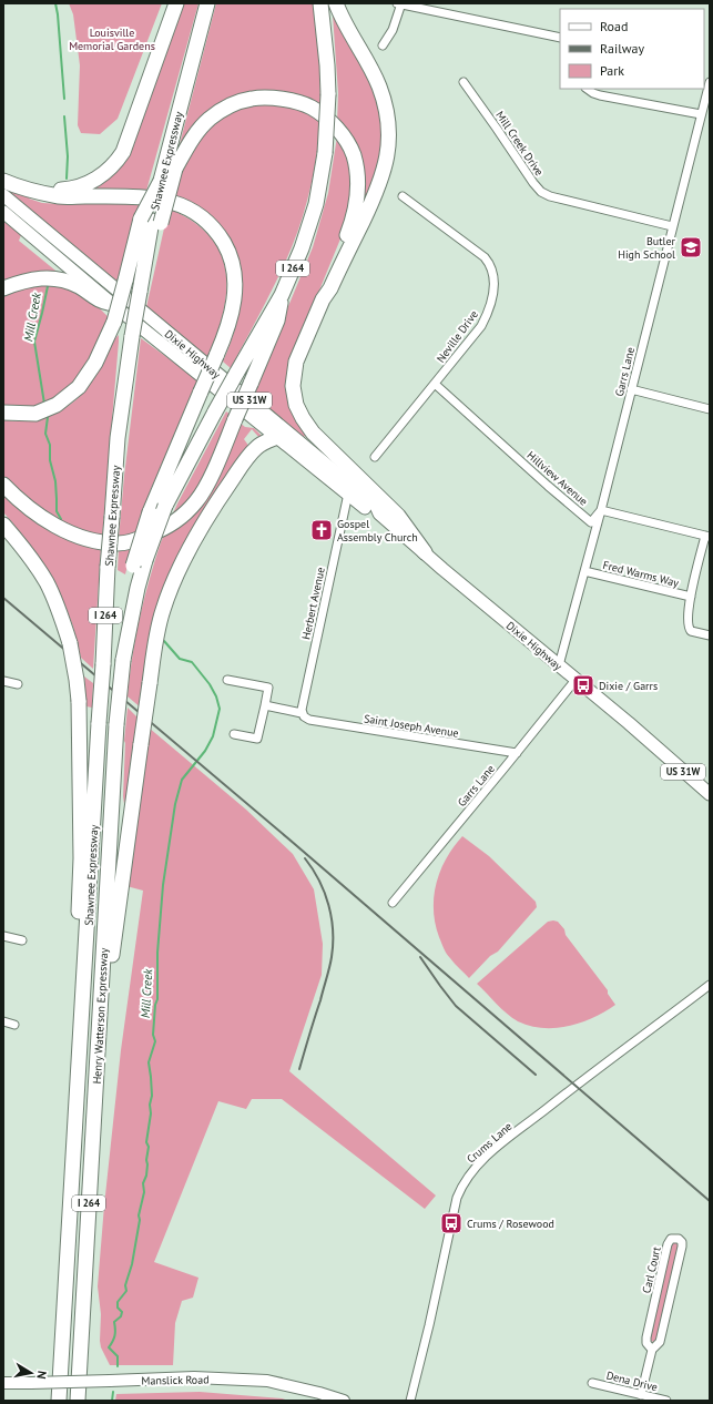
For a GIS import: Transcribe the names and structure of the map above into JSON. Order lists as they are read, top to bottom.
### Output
{
  "streets": {
    "highway": ["Shawnee Expressway", "I 264", "Henry Watterson Expressway"],
    "main road": ["Dixie Highway", "US 31W", "Manslick Road"],
    "street": [
      "Mill Creek Drive",
      "Neville Drive",
      "Garrs Lane",
      "Hillview Avenue",
      "Fred Warms Way",
      "Herbert Avenue",
      "Saint Joseph Avenue",
      "Crums Lane",
      "Carl Court",
      "Dena Drive"
    ]
  },
  "crossings": [
    ["Mill Creek Drive", "Garrs Lane"],
    ["Shawnee Expressway", "Henry Watterson Expressway"],
    ["I 264", "Henry Watterson Expressway"],
    ["Neville Drive", "Hillview Avenue"],
    ["Dixie Highway", "Garrs Lane"],
    ["Dixie Highway", "Herbert Avenue"],
    ["Garrs Lane", "Hillview Avenue"],
    ["Garrs Lane", "Fred Warms Way"],
    ["Garrs Lane", "Saint Joseph Avenue"],
    ["Herbert Avenue", "Saint Joseph Avenue"],
    ["Carl Court", "Dena Drive"]
  ],
  "water": ["Mill Creek"],
  "parks": ["Louisville Memorial Gardens"],
  "places": {
    "school or university": ["Butler High School"],
    "church": ["Gospel Assembly Church"],
    "bus stop": ["Dixie / Garrs", "Crums / Rosewood"]
  },
  "legend": ["Road", "Railway", "Park"],
  "north": "right"
}
